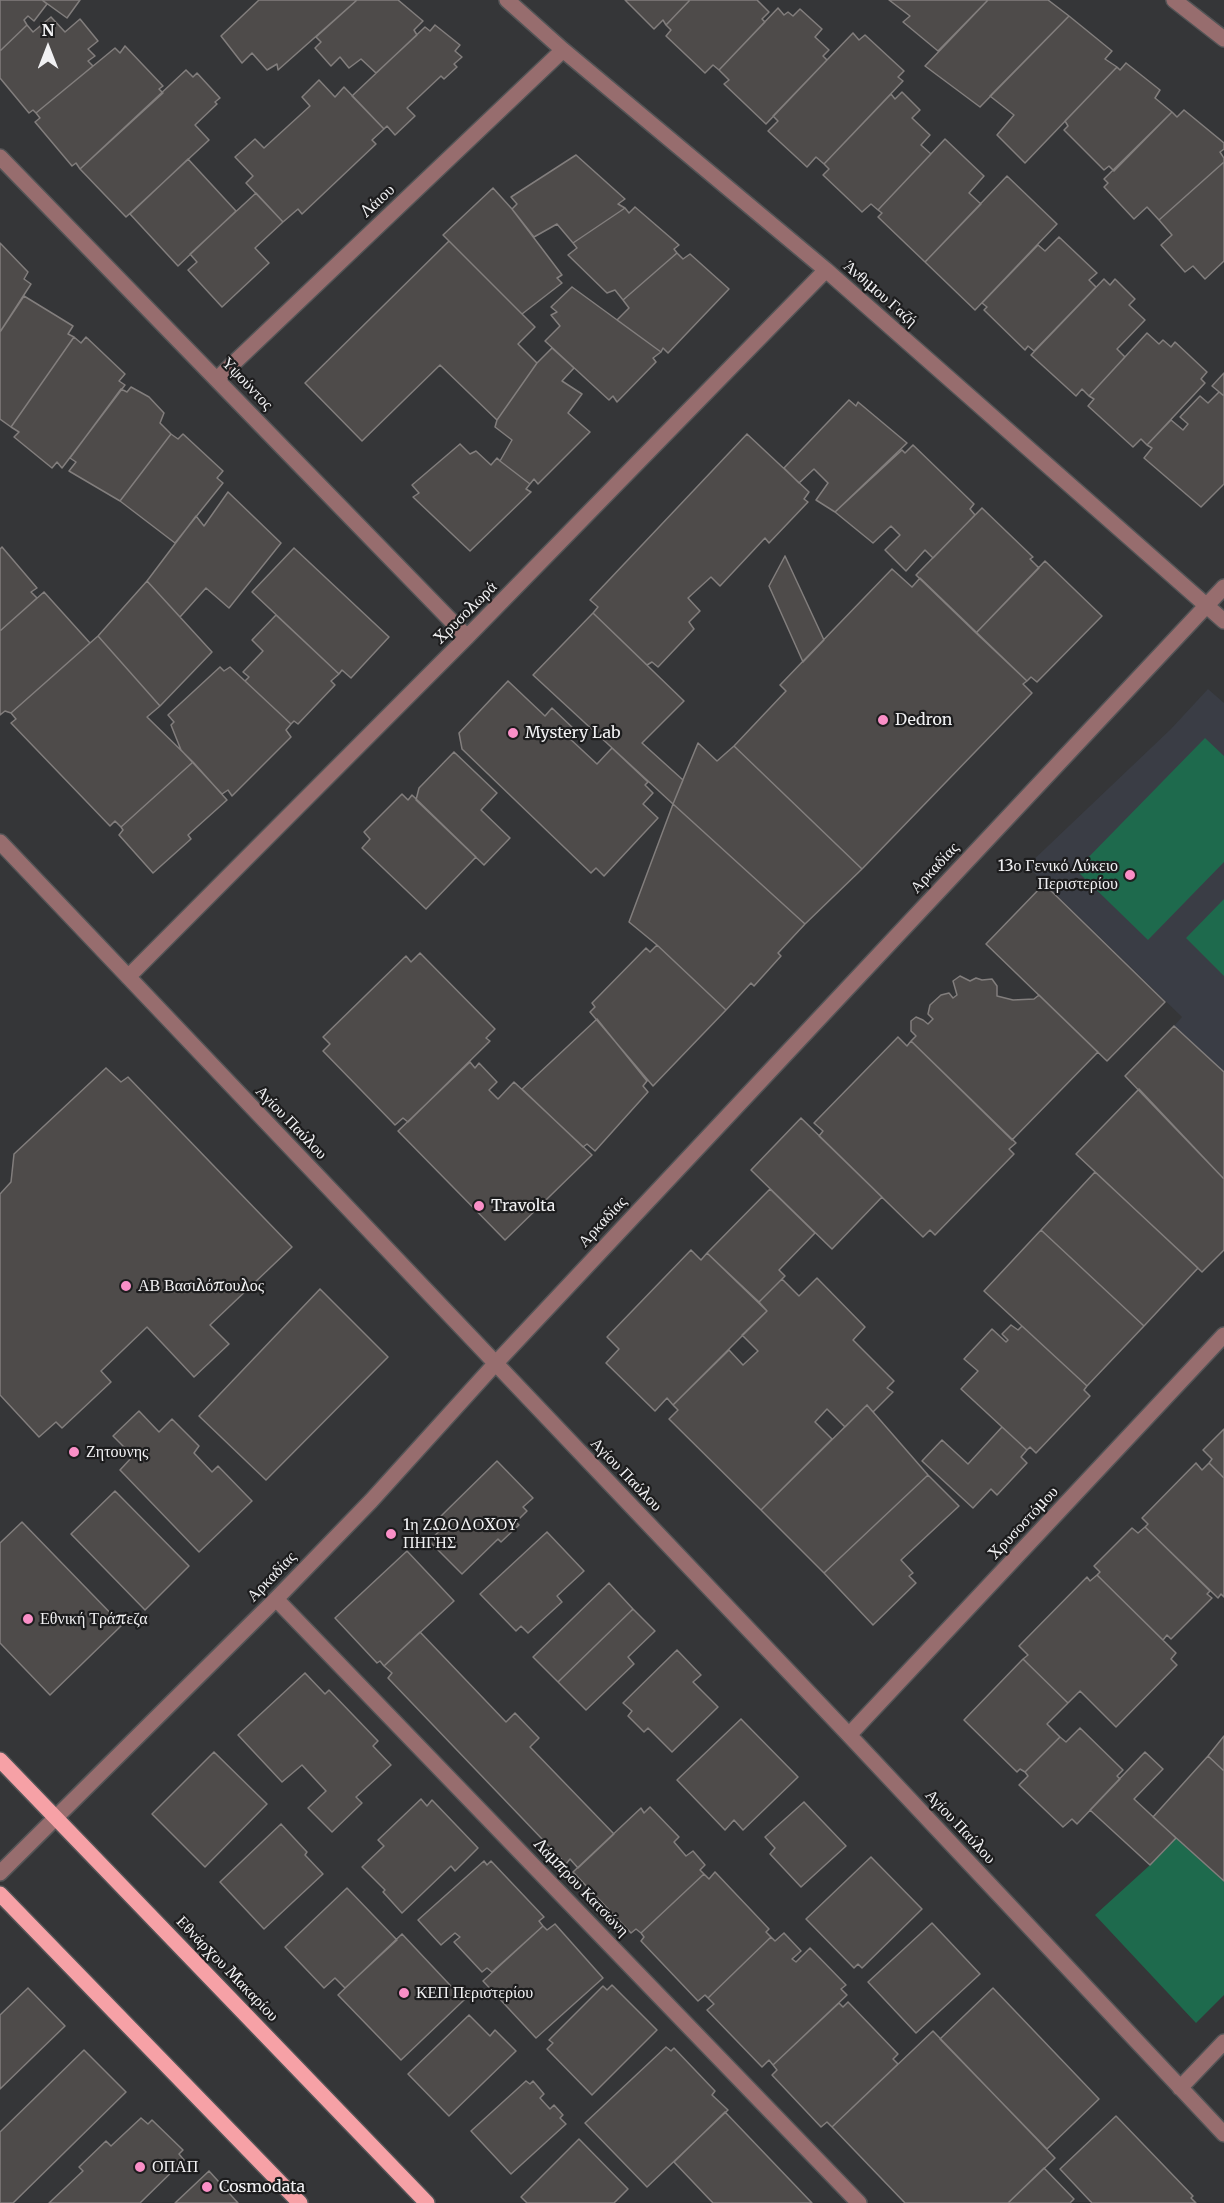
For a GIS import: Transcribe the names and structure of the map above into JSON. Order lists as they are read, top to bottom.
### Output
{
  "streets": {
    "main road": ["Εθνάρχου Μακαρίου"],
    "street": [
      "Λάιου",
      "Άνθιμου Γαζή",
      "Υψούντος",
      "Χρυσολωρά",
      "Αρκαδίας",
      "Αγίου Παύλου",
      "Χρυσοστόμου",
      "Λάμπρου Κατσώνη"
    ]
  },
  "crossings": [
    ["Λάιου", "Άνθιμου Γαζή"],
    ["Λάιου", "Υψούντος"],
    ["Άνθιμου Γαζή", "Χρυσολωρά"],
    ["Άνθιμου Γαζή", "Αρκαδίας"],
    ["Υψούντος", "Χρυσολωρά"],
    ["Χρυσολωρά", "Αγίου Παύλου"],
    ["Αρκαδίας", "Αγίου Παύλου"],
    ["Αρκαδίας", "Λάμπρου Κατσώνη"],
    ["Αρκαδίας", "Εθνάρχου Μακαρίου"],
    ["Αγίου Παύλου", "Χρυσοστόμου"]
  ],
  "places": [
    "Dedron",
    "Mystery Lab",
    "13ο Γενικό Λύκειο Περιστερίου",
    "Travolta",
    "ΑΒ Βασιλόπουλος",
    "Ζητουνης",
    "1η ΖΩΟΔΟΧΟΥ ΠΗΓΗΣ",
    "Εθνική Τράπεζα",
    "ΚΕΠ Περιστερίου",
    "ΟΠΑΠ",
    "Cosmodata"
  ],
  "north": "top"
}
